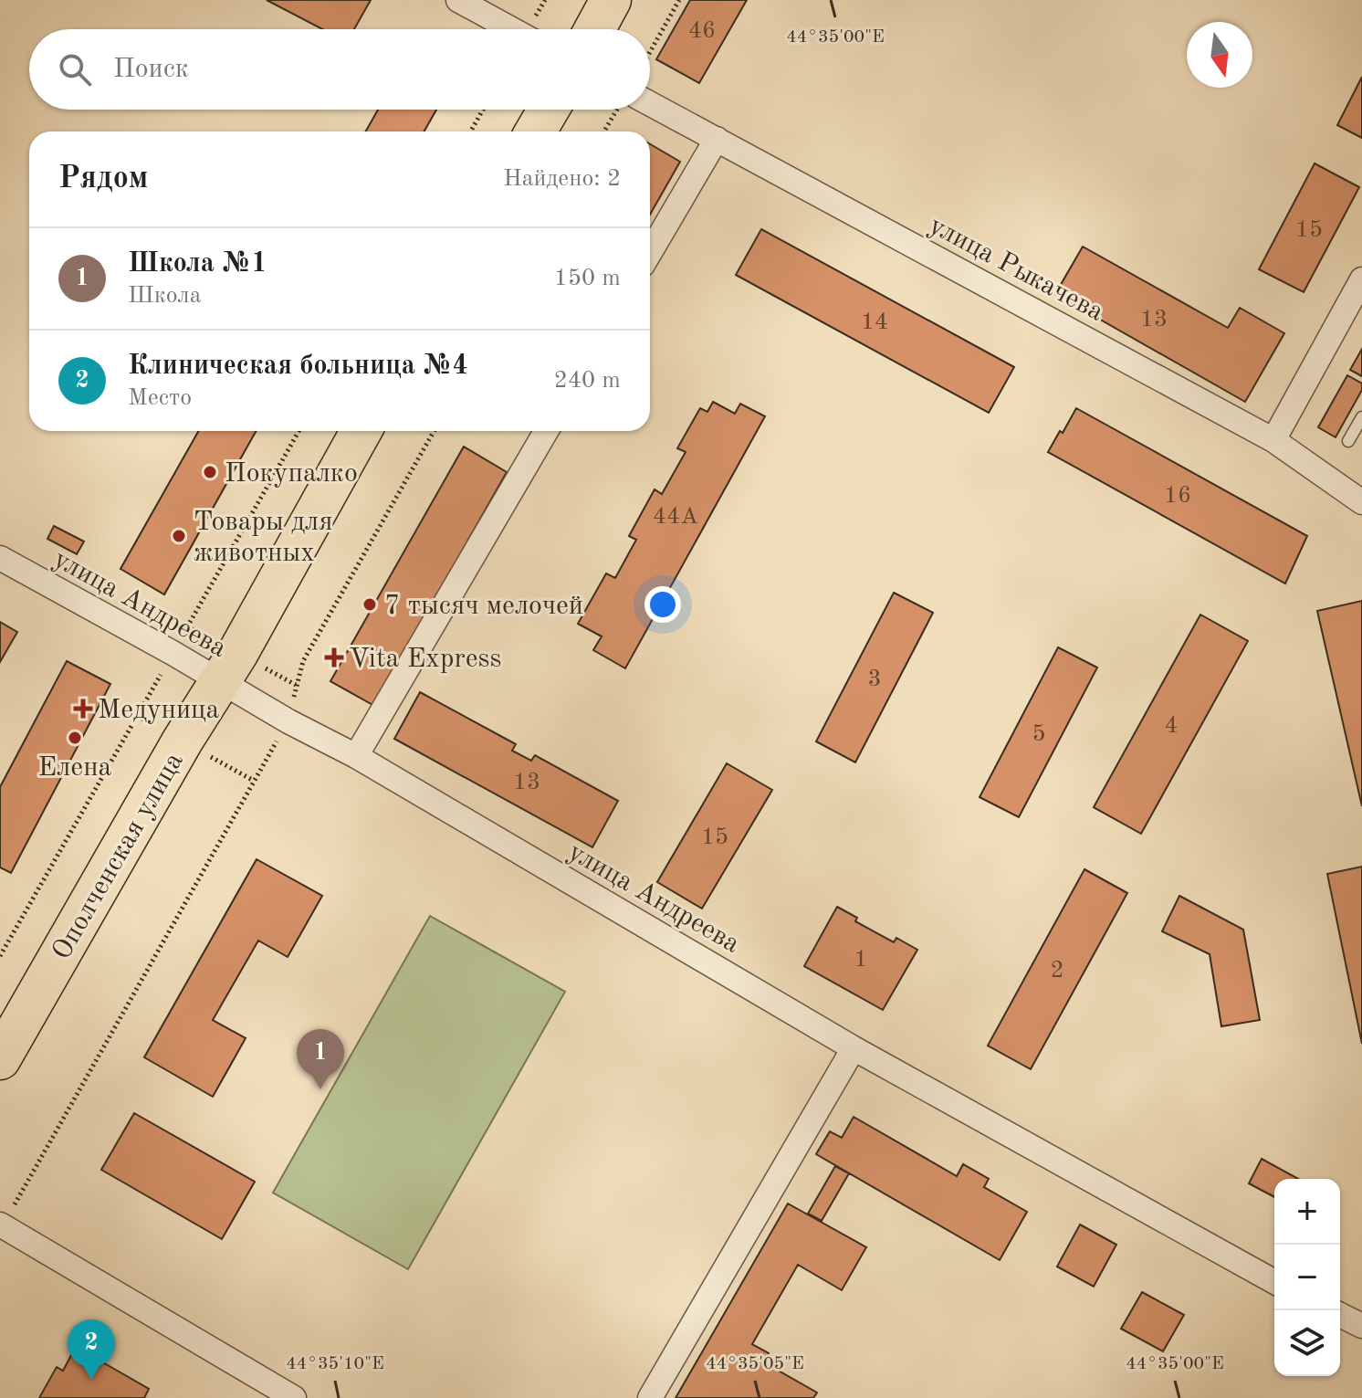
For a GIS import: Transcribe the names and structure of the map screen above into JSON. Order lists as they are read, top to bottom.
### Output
{
  "streets": {
    "highway": ["Ополченская улица"],
    "street": ["улица Рыкачева", "улица Андреева"]
  },
  "crossings": [
    ["улица Андреева", "Ополченская улица"]
  ],
  "places": {
    "other": [
      "Покупалко",
      "Товары для животных",
      "7 тысяч мелочей",
      "Елена"
    ],
    "health": ["Vita Express", "Медуница"]
  },
  "house_numbers": [
    "46",
    "15",
    "13",
    "14",
    "16",
    "44А",
    "3",
    "4",
    "5",
    "13",
    "15",
    "1",
    "2"
  ],
  "north": "bottom",
  "page": {
    "search": "Поиск",
    "heading": ["Рядом", "Найдено: 2"],
    "list": [
      {
        "mark": "1",
        "name": "Школа №1",
        "note": "Школа",
        "value": "150 m"
      },
      {
        "mark": "2",
        "name": "Клиническая больница №4",
        "note": "Место",
        "value": "240 m"
      }
    ],
    "pins": ["1", "2"],
    "map_buttons": ["+", "−"]
  },
  "coordinates": ["44°35'00\"E", "44°35'10\"E", "44°35'05\"E"]
}
